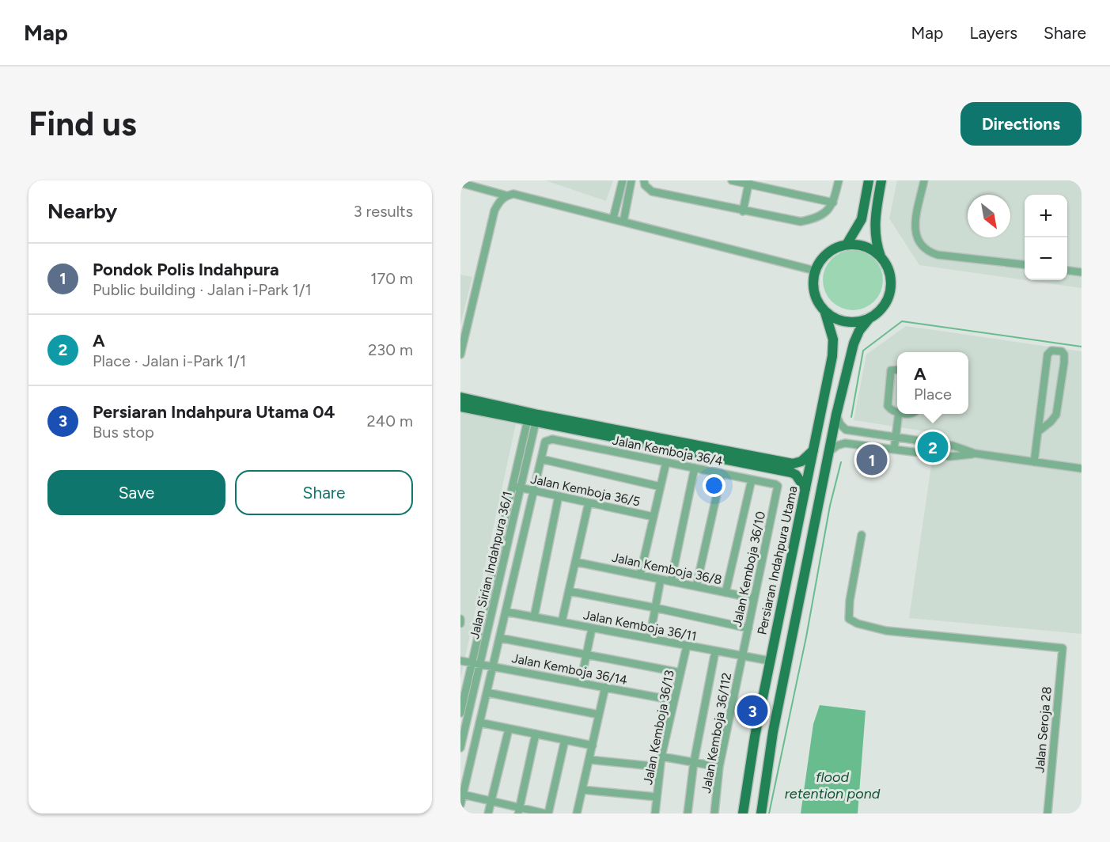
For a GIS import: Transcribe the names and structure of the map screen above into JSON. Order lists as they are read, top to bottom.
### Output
{
  "streets": {
    "main road": ["Persiaran Indahpura Utama"],
    "street": [
      "Jalan Kemboja 36/4",
      "Jalan Kemboja 36/5",
      "Jalan Sirian Indahpura 36/1",
      "Jalan Kemboja 36/8",
      "Jalan Kemboja 36/10",
      "Jalan Kemboja 36/11",
      "Jalan Kemboja 36/14",
      "Jalan Kemboja 36/13",
      "Jalan Seroja 28",
      "Jalan Kemboja 36/112"
    ]
  },
  "crossings": [
    ["Jalan Kemboja 36/4", "Jalan Kemboja 36/10"],
    ["Jalan Kemboja 36/5", "Jalan Sirian Indahpura 36/1"],
    ["Persiaran Indahpura Utama", "Jalan Kemboja 36/11"],
    ["Jalan Sirian Indahpura 36/1", "Jalan Kemboja 36/14"],
    ["Jalan Kemboja 36/8", "Jalan Kemboja 36/10"],
    ["Jalan Kemboja 36/10", "Jalan Kemboja 36/11"],
    ["Jalan Kemboja 36/10", "Jalan Kemboja 36/112"],
    ["Jalan Kemboja 36/11", "Jalan Kemboja 36/13"],
    ["Jalan Kemboja 36/11", "Jalan Kemboja 36/112"],
    ["Jalan Kemboja 36/14", "Jalan Kemboja 36/13"]
  ],
  "water": ["flood retention pond"],
  "north": "bottom right",
  "page": {
    "header": "Map",
    "nav": ["Map", "Layers", "Share"],
    "buttons": [
      "Directions",
      ["Save", "Share"]
    ],
    "title": "Find us",
    "heading": ["Nearby", "3 results"],
    "map_buttons": ["+", "−"],
    "list": [
      {
        "mark": "1",
        "name": "Pondok Polis Indahpura",
        "note": "Public building · Jalan i-Park 1/1",
        "value": "170 m"
      },
      {
        "mark": "2",
        "name": "A",
        "note": "Place · Jalan i-Park 1/1",
        "value": "230 m"
      },
      {
        "mark": "3",
        "name": "Persiaran Indahpura Utama 04",
        "note": "Bus stop",
        "value": "240 m"
      }
    ],
    "popup": ["A", "Place"],
    "pins": ["2", "1", "3"]
  }
}
